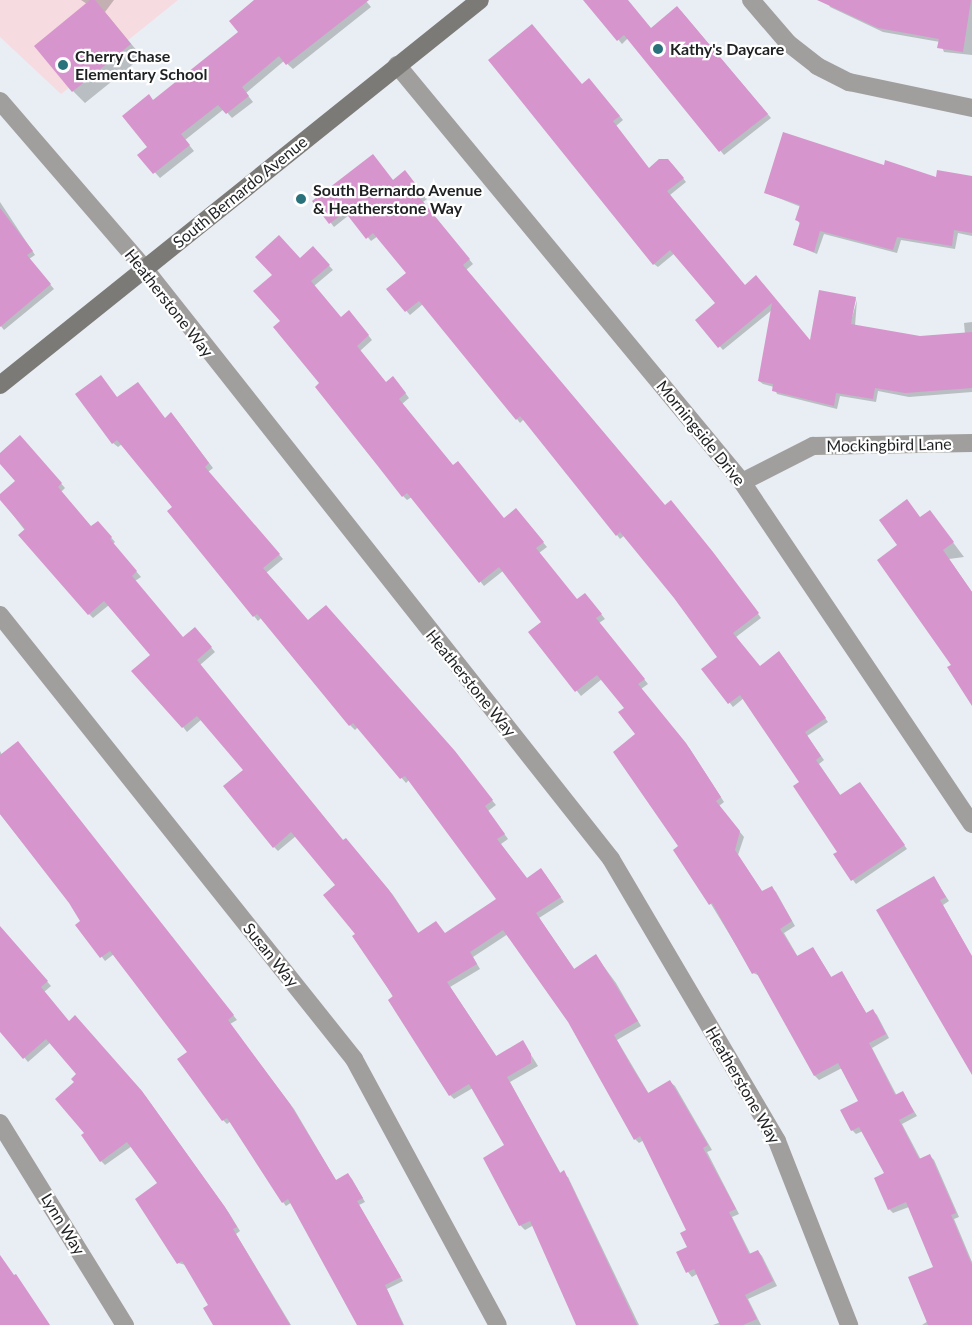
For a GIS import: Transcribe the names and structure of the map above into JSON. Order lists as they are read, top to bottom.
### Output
{
  "streets": {
    "street": [
      "South Bernardo Avenue",
      "Heatherstone Way",
      "Morningside Drive",
      "Mockingbird Lane",
      "Susan Way",
      "Lynn Way"
    ]
  },
  "crossings": [
    ["South Bernardo Avenue", "Heatherstone Way"],
    ["South Bernardo Avenue", "Morningside Drive"],
    ["Morningside Drive", "Mockingbird Lane"]
  ],
  "places": ["Kathy's Daycare", "Cherry Chase Elementary School", "South Bernardo Avenue & Heatherstone Way"]
}
